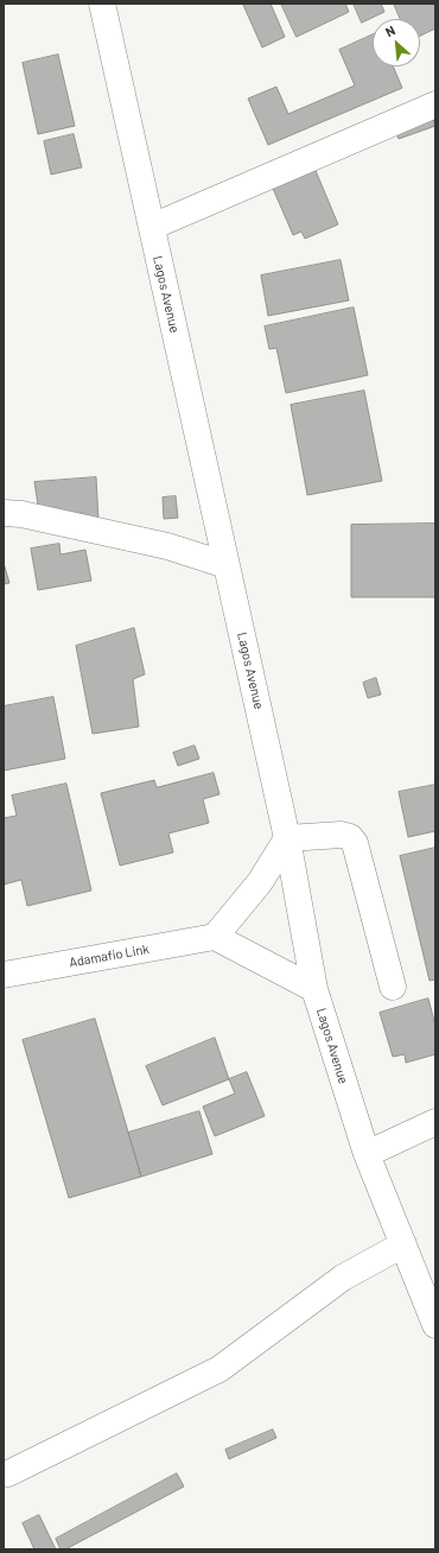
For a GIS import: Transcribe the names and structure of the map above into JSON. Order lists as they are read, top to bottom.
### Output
{
  "streets": {
    "street": ["Lagos Avenue", "Adamafio Link"]
  },
  "north": "top left"
}
